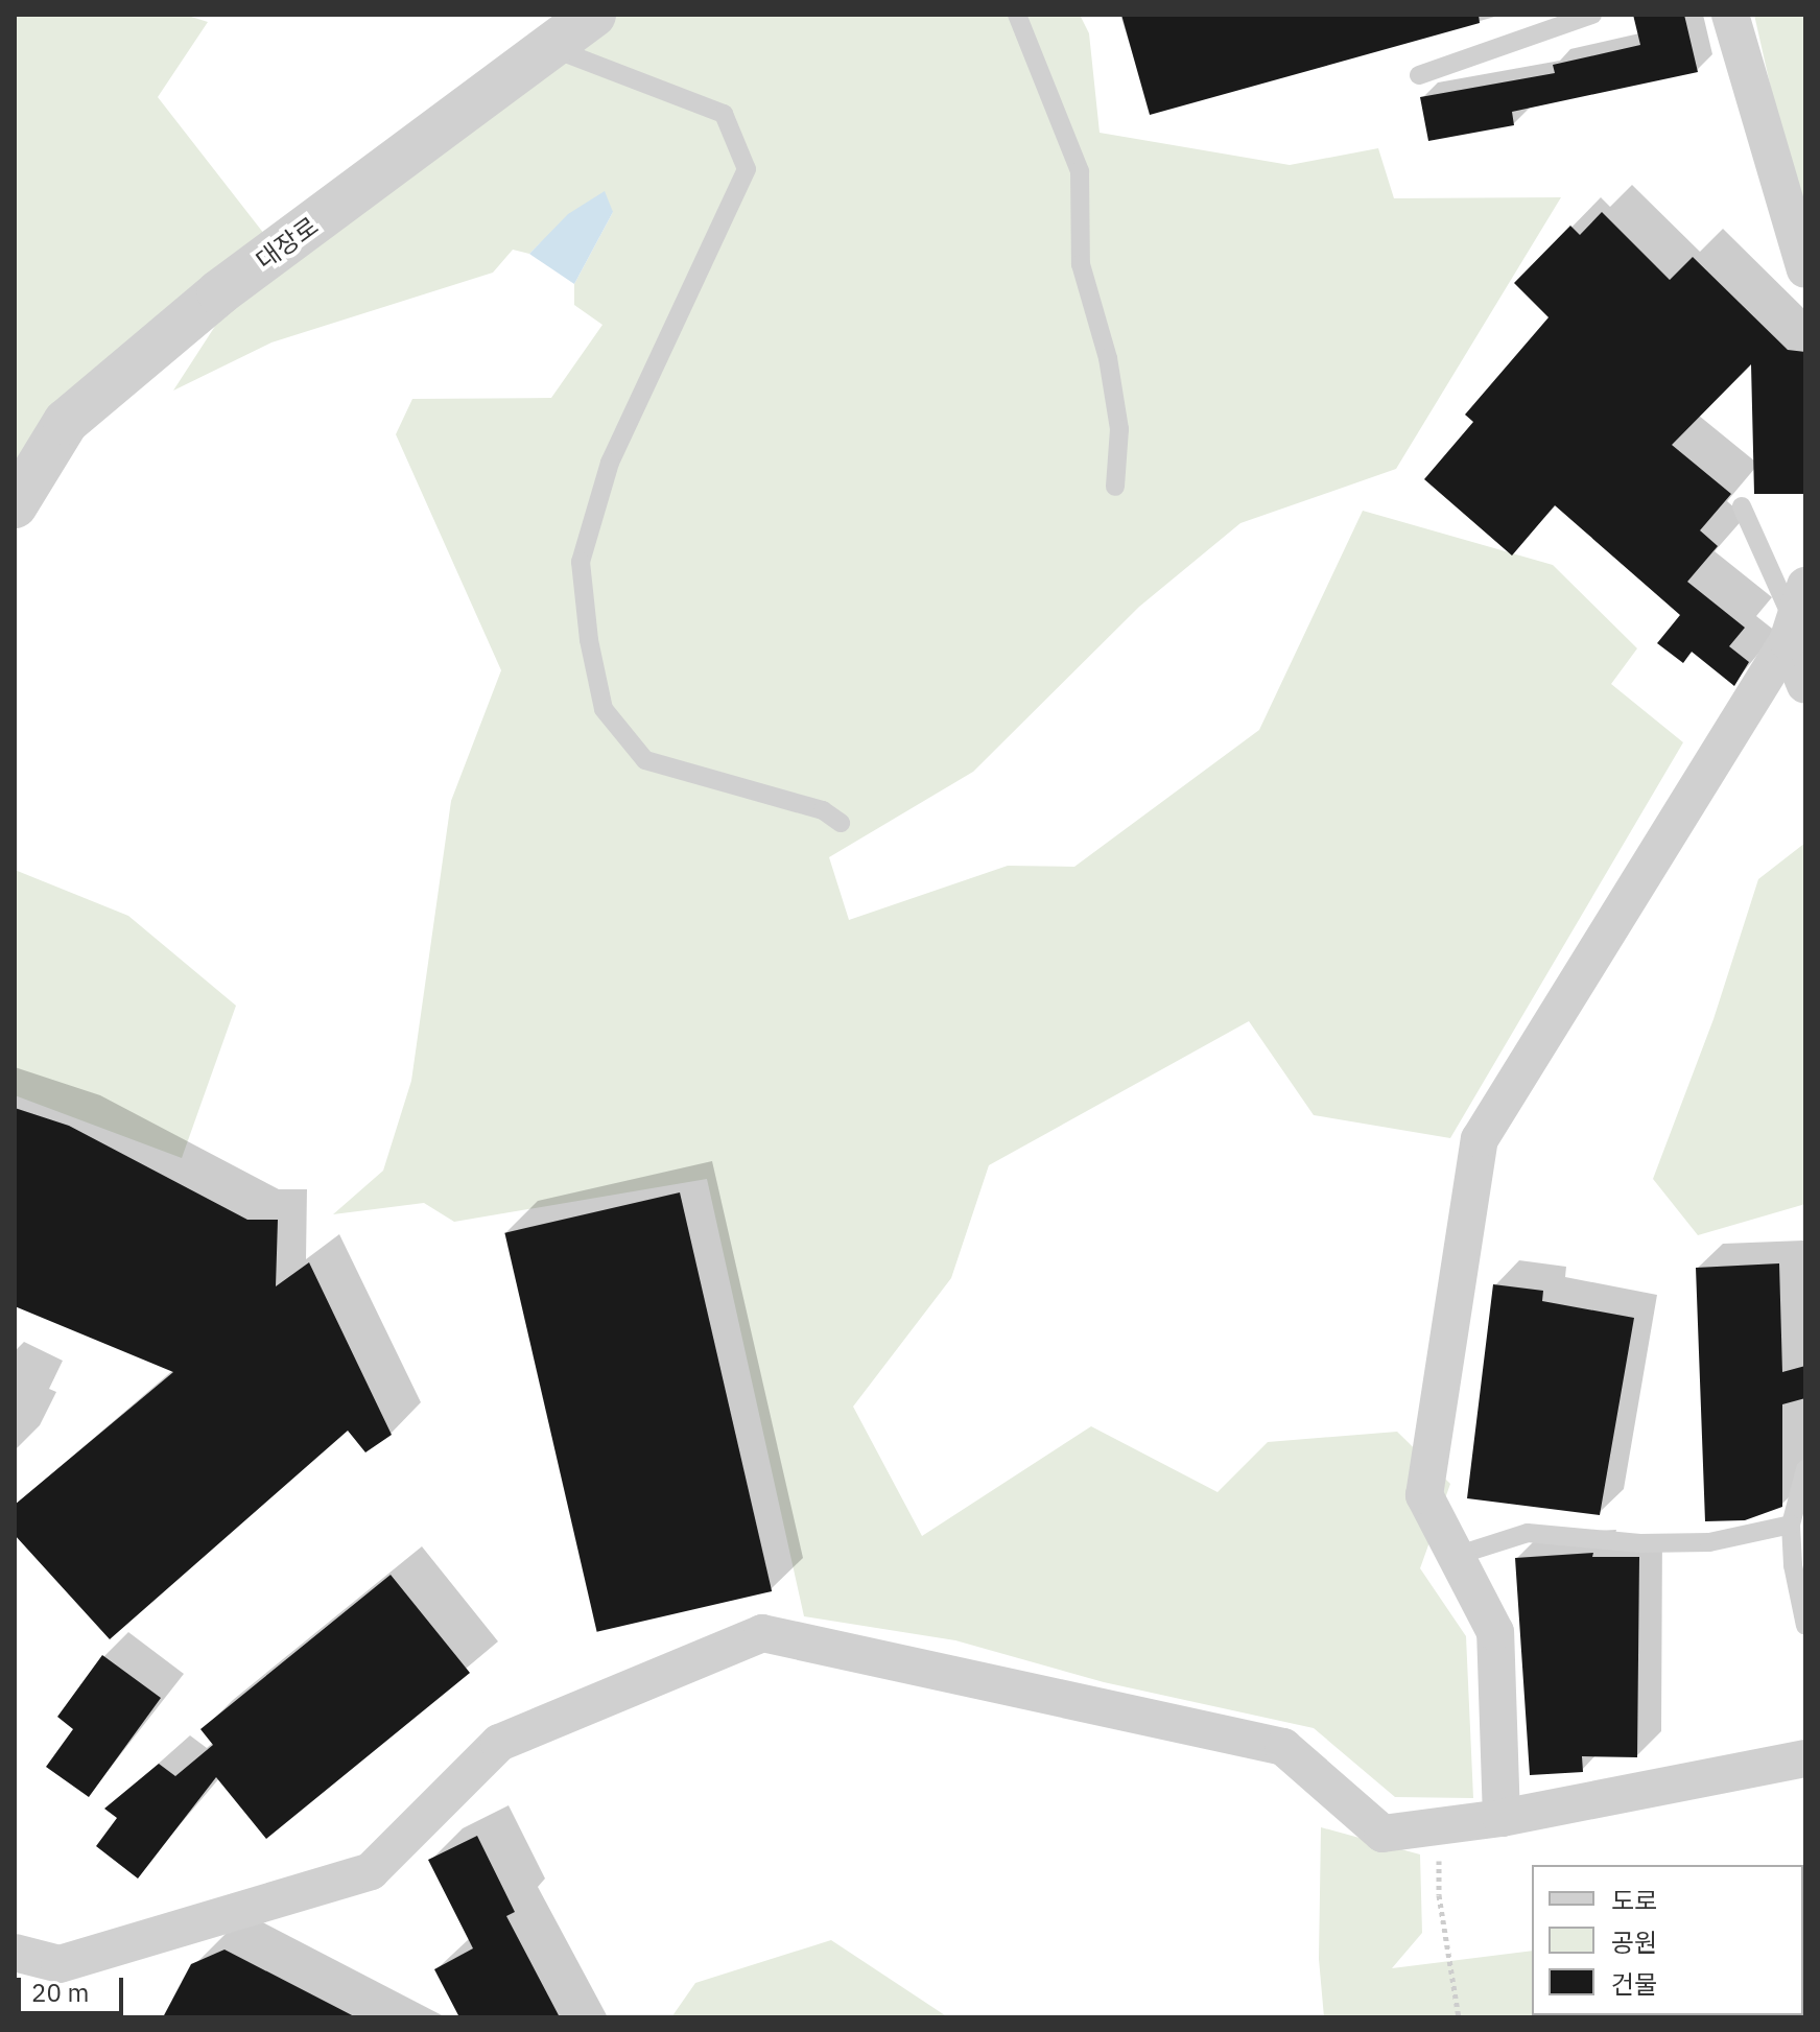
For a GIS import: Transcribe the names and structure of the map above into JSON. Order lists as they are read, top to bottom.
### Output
{
  "streets": {
    "street": ["대장로"]
  },
  "legend": ["도로", "공원", "건물"],
  "scale_bar": "20 m"
}
